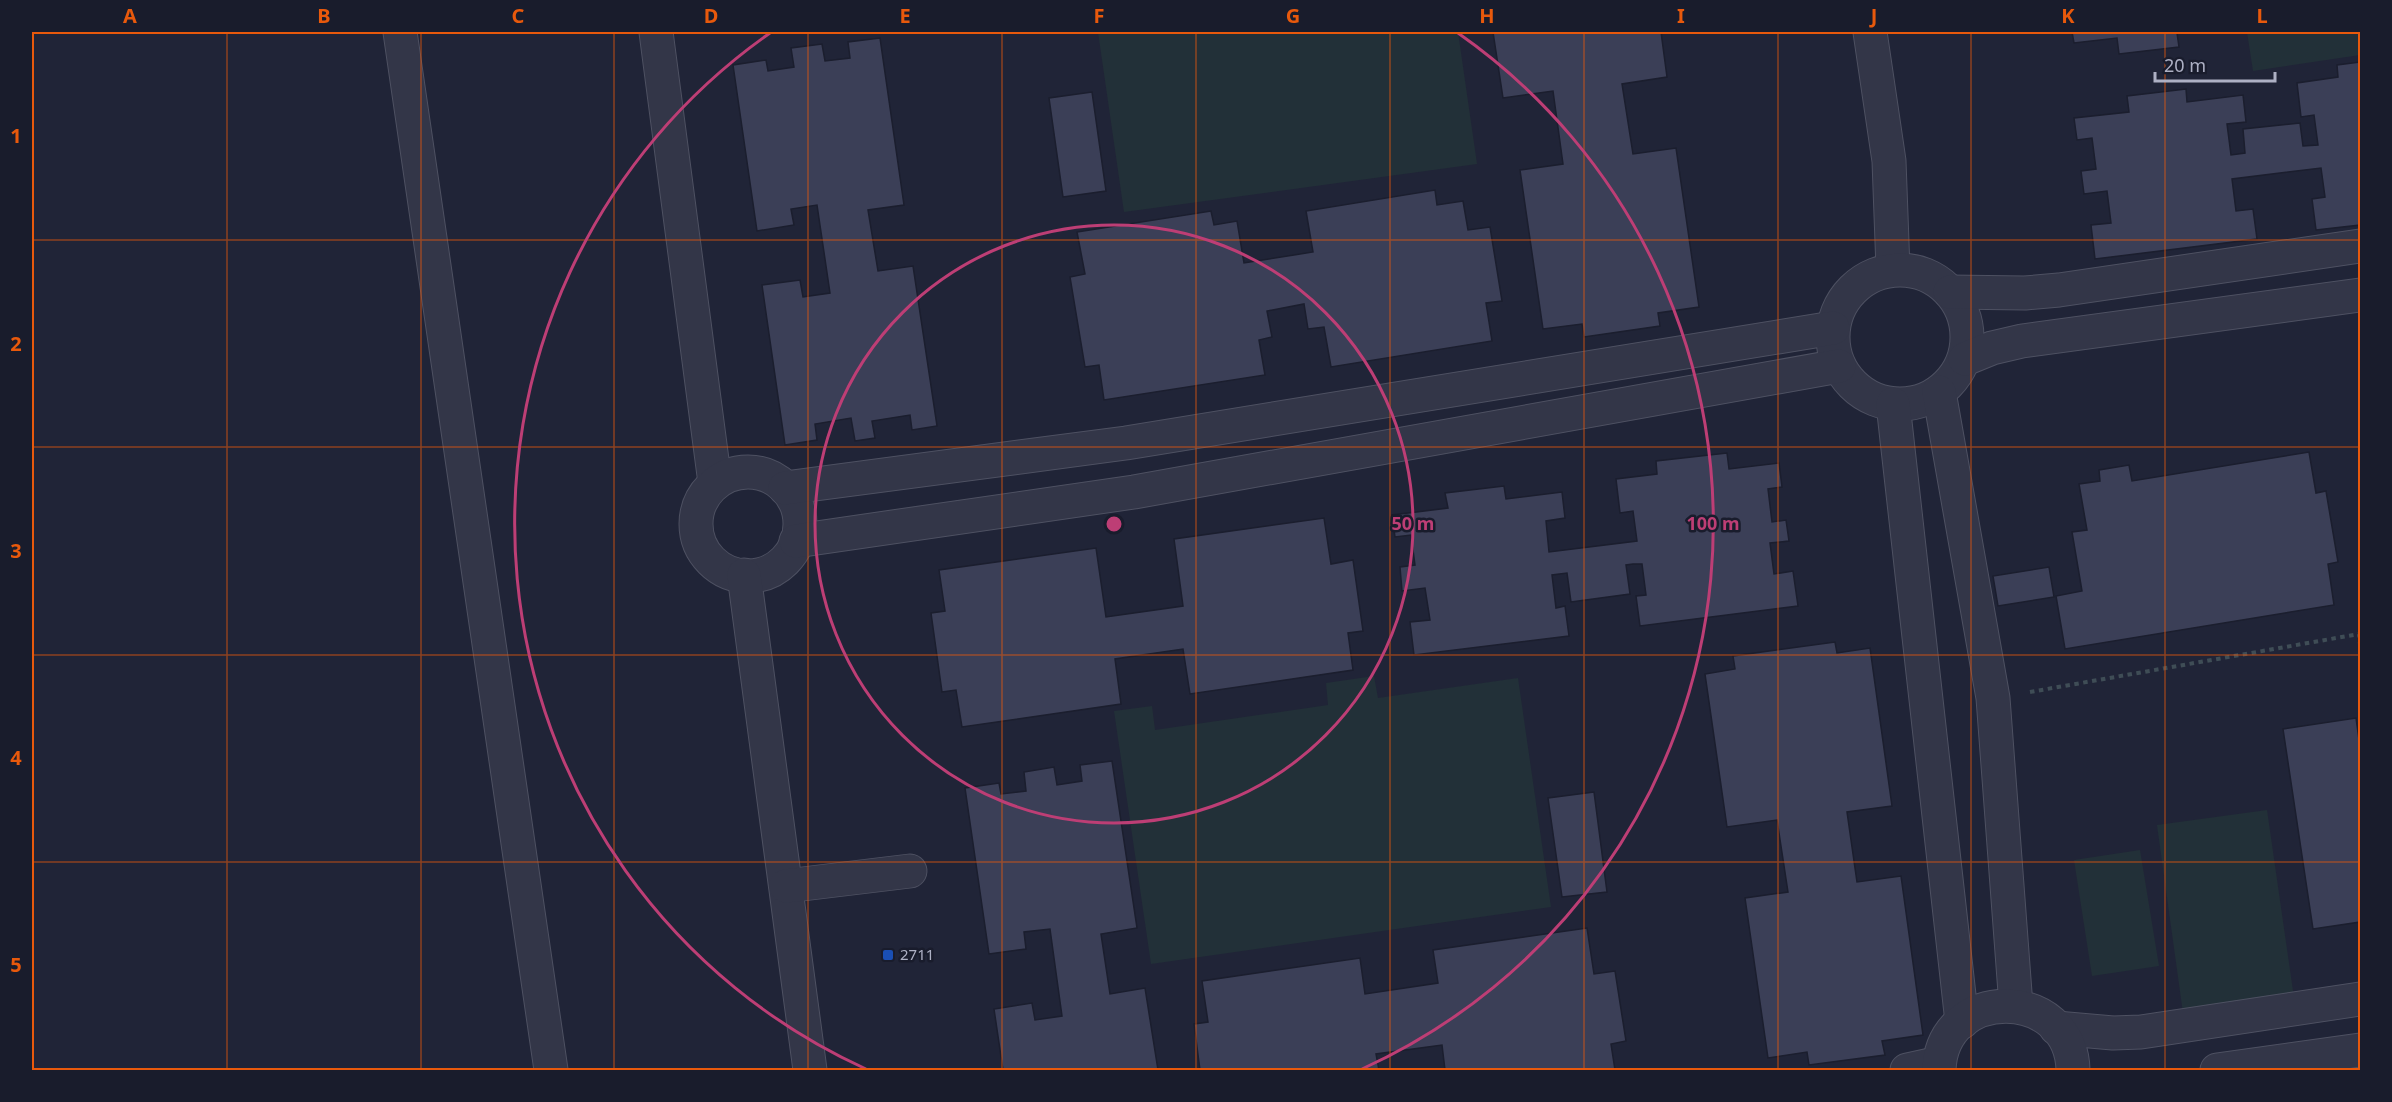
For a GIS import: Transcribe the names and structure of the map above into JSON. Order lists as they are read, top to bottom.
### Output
{
  "places": {
    "transit": ["2711"]
  },
  "scale_bar": "20 m",
  "grid": {
    "columns": [
      "A",
      "B",
      "C",
      "D",
      "E",
      "F",
      "G",
      "H",
      "I",
      "J",
      "K",
      "L"
    ],
    "rows": [
      "1",
      "2",
      "3",
      "4",
      "5"
    ]
  },
  "rings": ["50 m", "100 m"]
}
